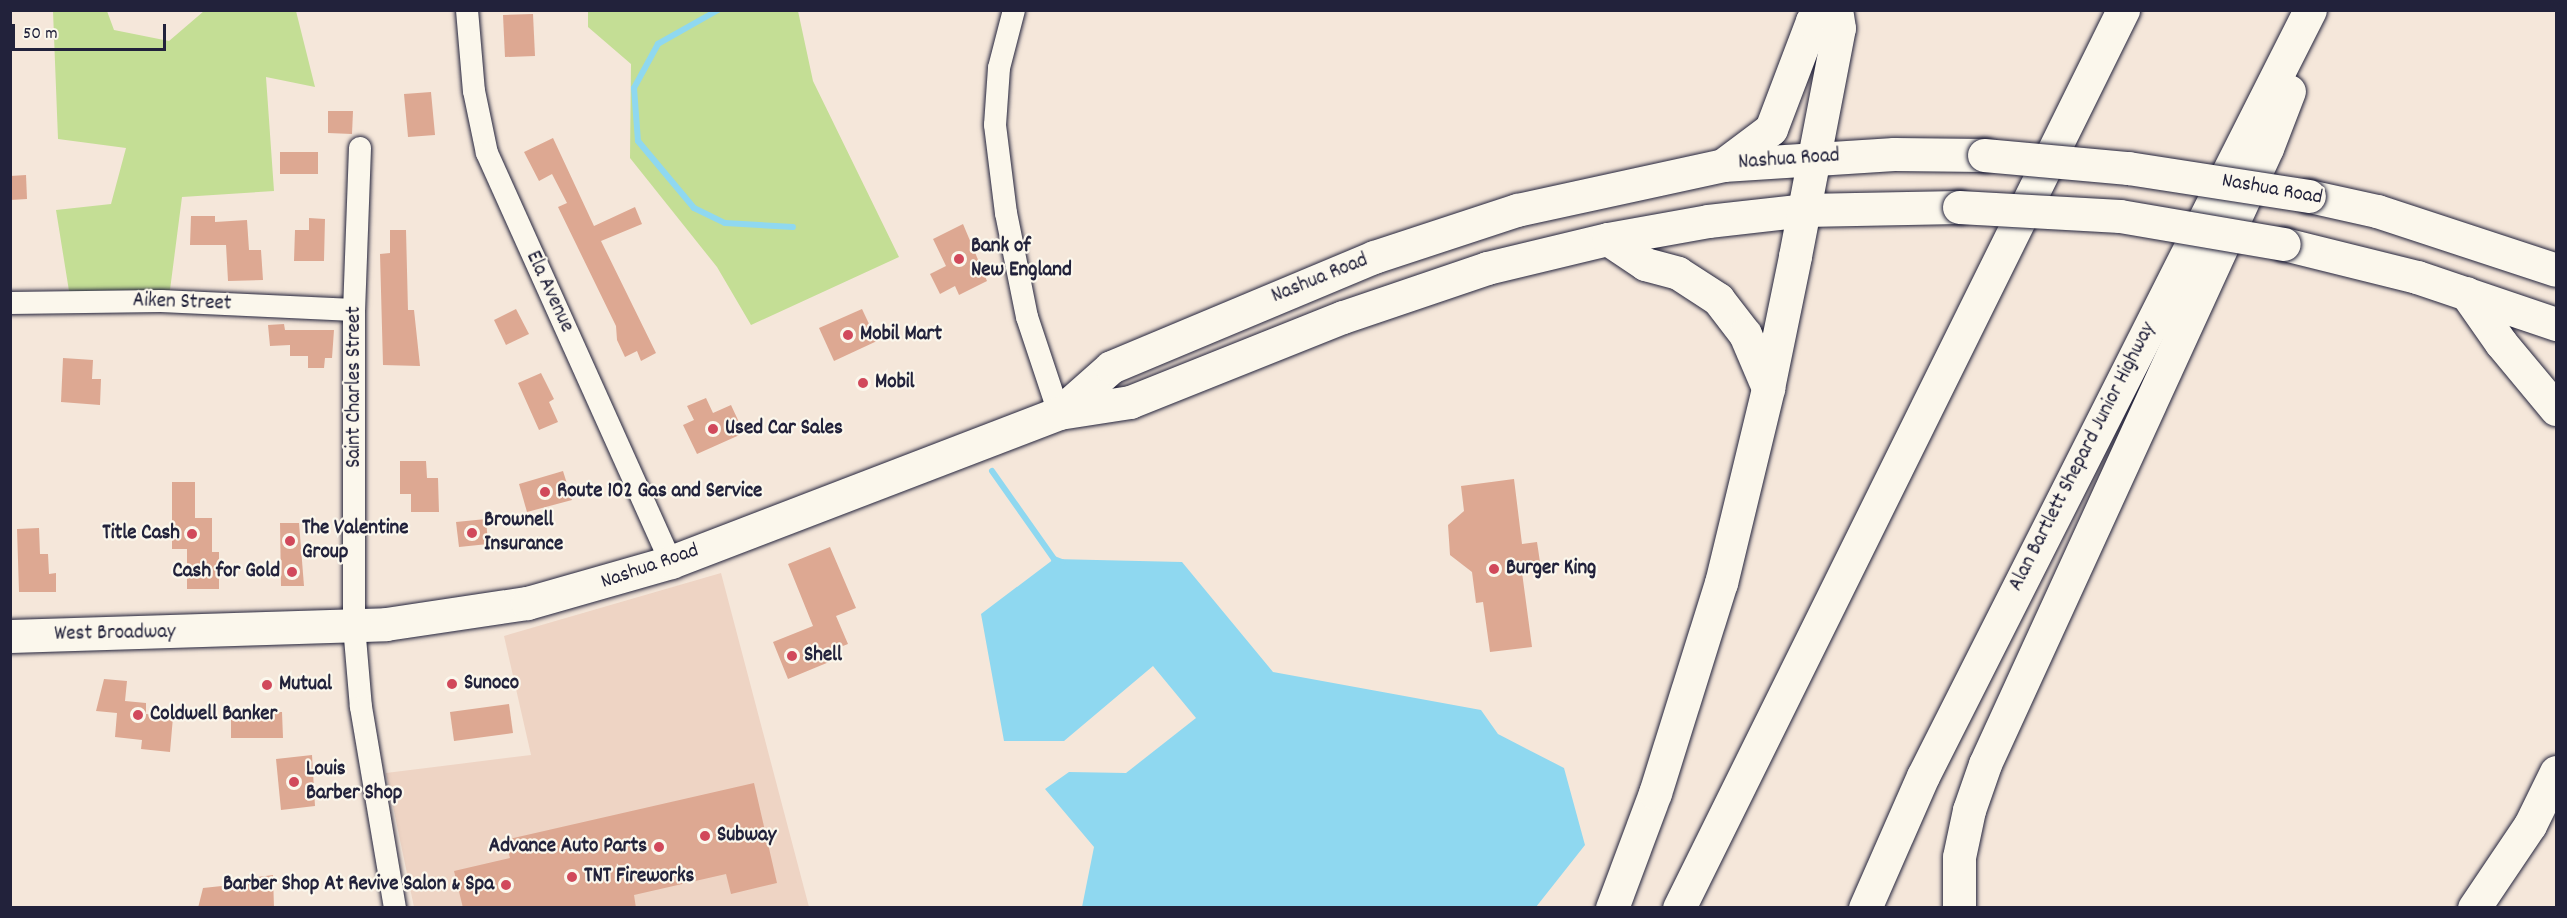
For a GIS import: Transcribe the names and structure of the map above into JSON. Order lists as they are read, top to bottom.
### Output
{
  "streets": {
    "main road": ["Nashua Road", "Alan Bartlett Shepard Junior Highway", "West Broadway"],
    "street": ["Ela Avenue", "Aiken Street", "Saint Charles Street"]
  },
  "crossings": [
    ["Nashua Road", "Ela Avenue"],
    ["Nashua Road", "Saint Charles Street"],
    ["Nashua Road", "West Broadway"],
    ["Aiken Street", "Saint Charles Street"]
  ],
  "places": [
    "Bank of New England",
    "Mobil Mart",
    "Mobil",
    "Used Car Sales",
    "Route 102 Gas and Service",
    "Brownell Insurance",
    "Title Cash",
    "The Valentine Group",
    "Burger King",
    "Cash for Gold",
    "Shell",
    "Sunoco",
    "Mutual",
    "Coldwell Banker",
    "Louis Barber Shop",
    "Subway",
    "Advance Auto Parts",
    "TNT Fireworks",
    "Barber Shop At Revive Salon & Spa"
  ],
  "scale_bar": "50 m"
}
